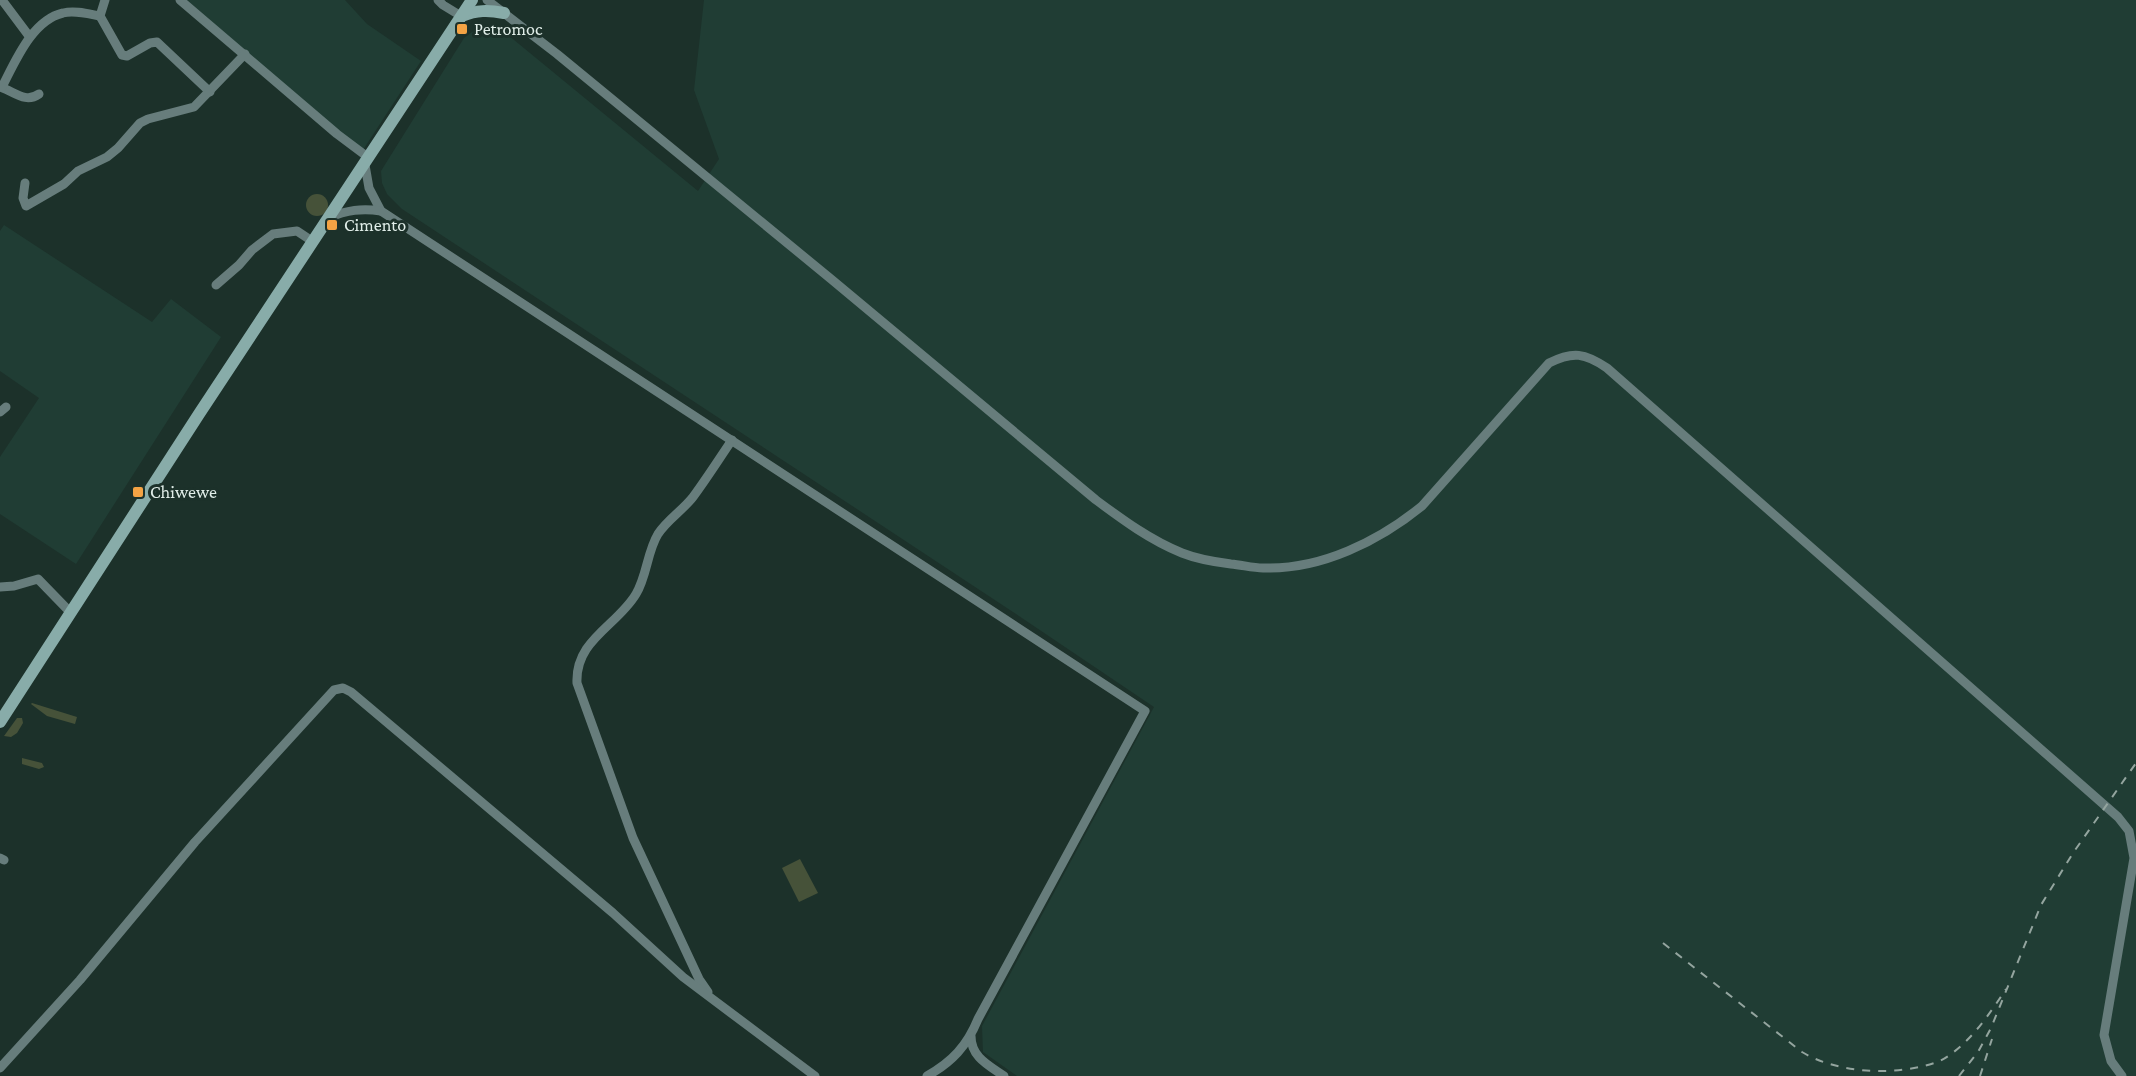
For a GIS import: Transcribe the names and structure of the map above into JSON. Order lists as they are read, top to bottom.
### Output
{
  "places": {
    "transit": ["Petromoc", "Cimento", "Chiwewe"]
  }
}
